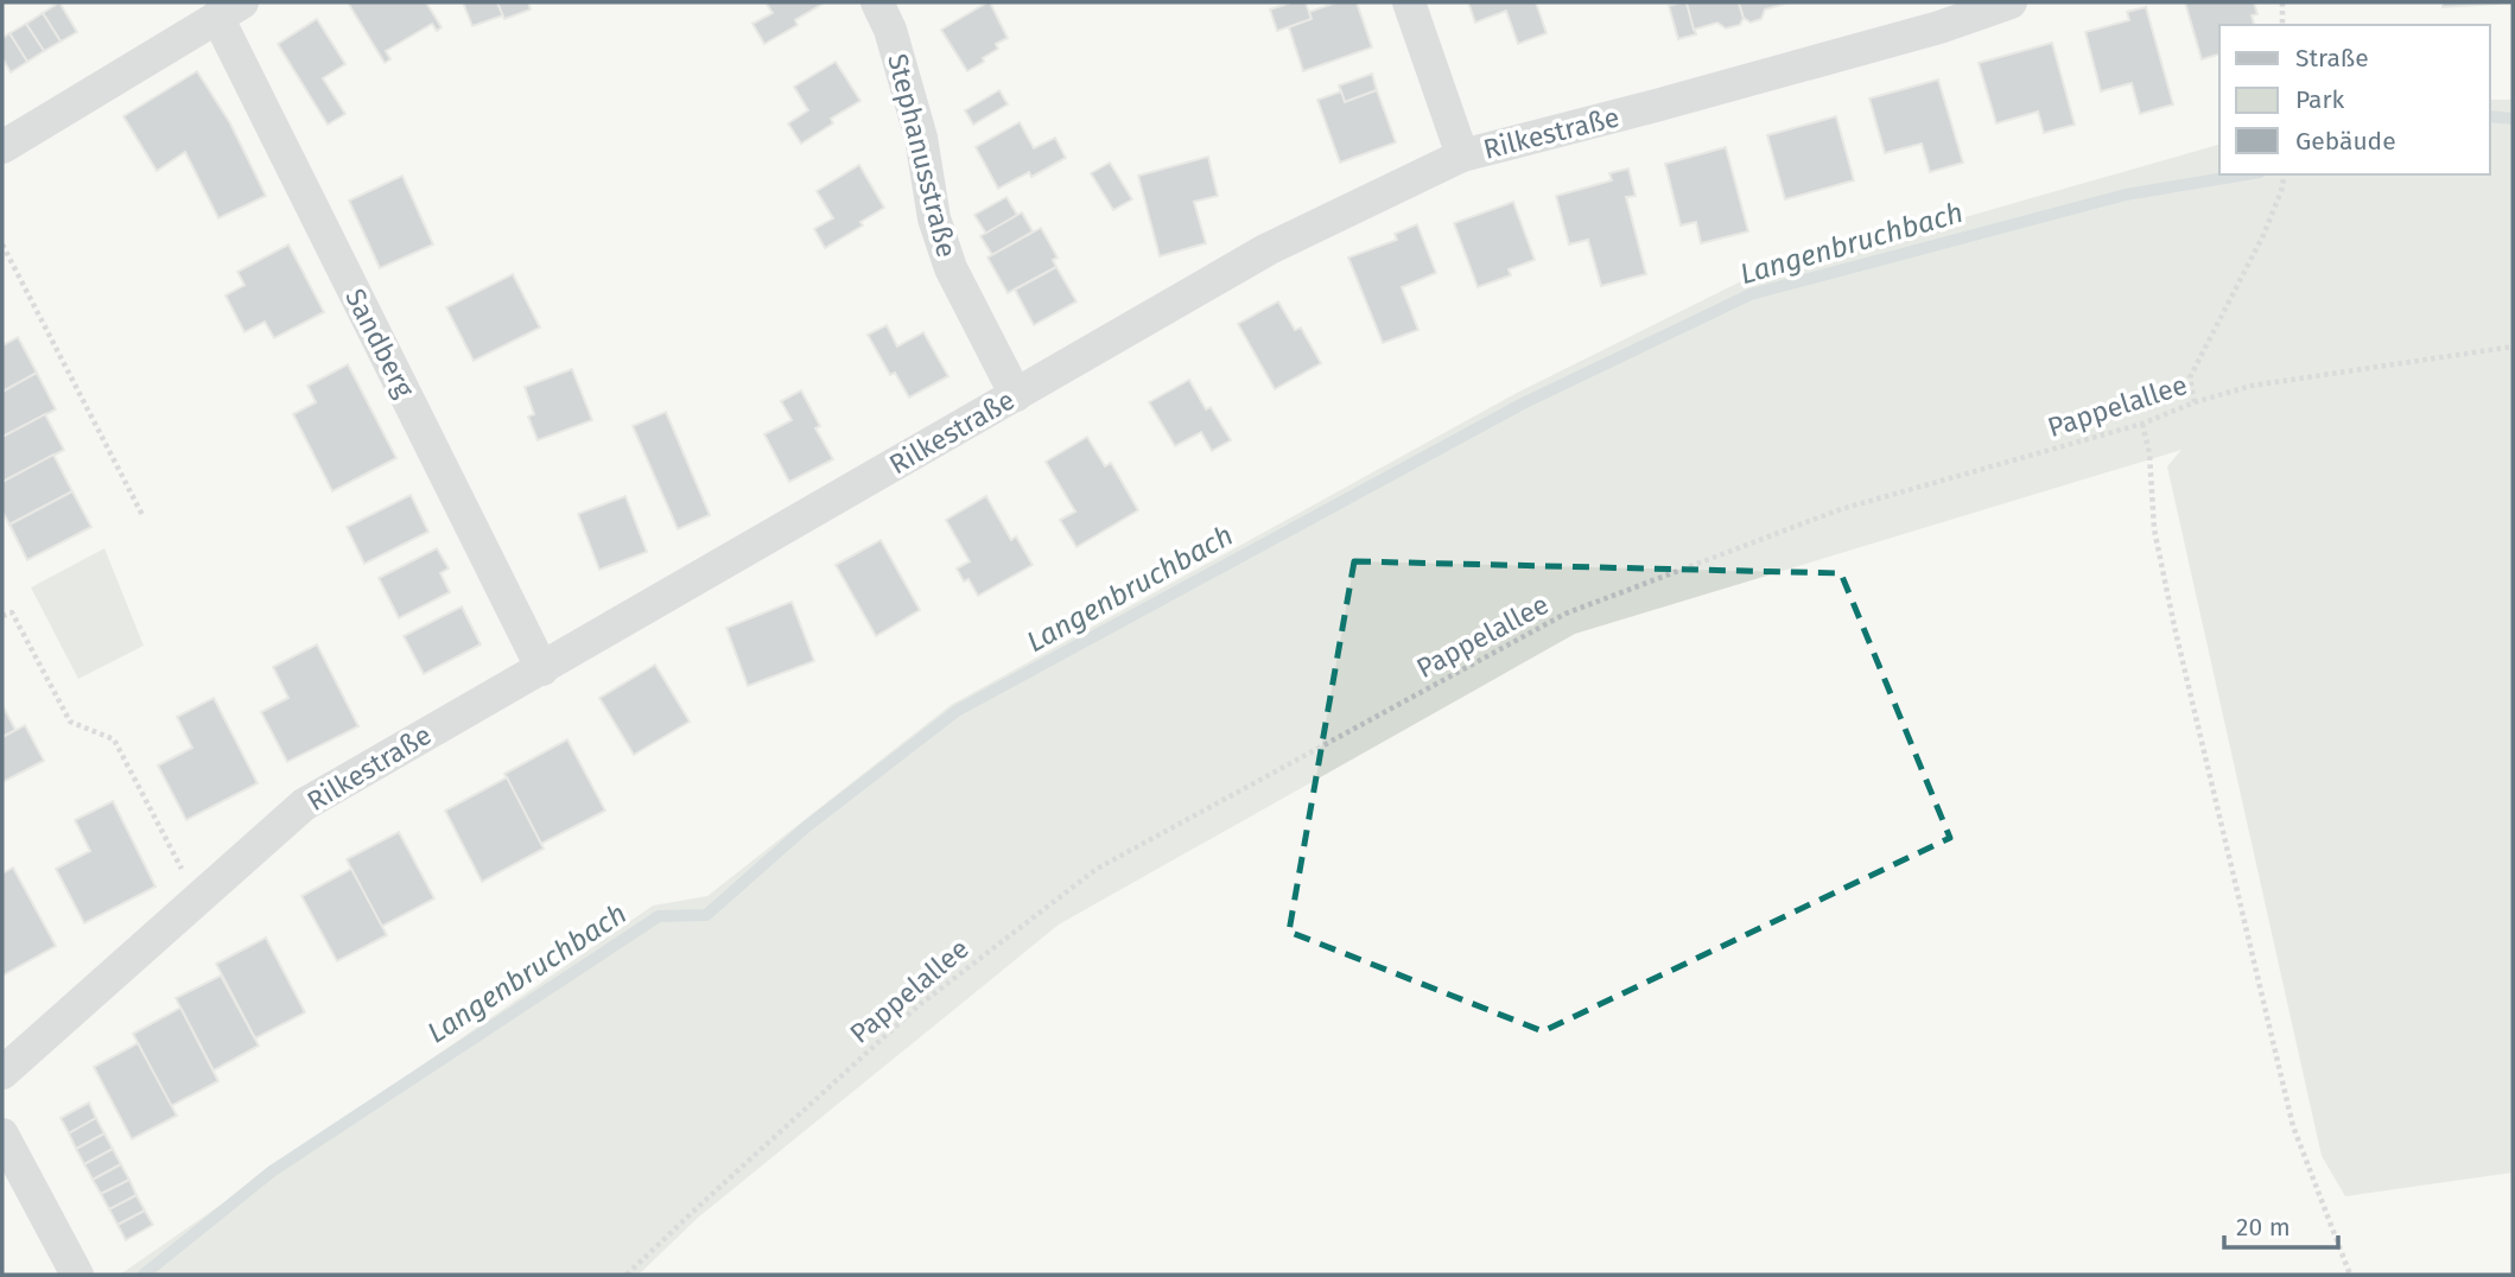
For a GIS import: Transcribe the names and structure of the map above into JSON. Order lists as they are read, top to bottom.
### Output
{
  "streets": {
    "street": ["Rilkestraße", "Stephanusstraße", "Sandberg"],
    "path": ["Pappelallee"]
  },
  "crossings": [
    ["Rilkestraße", "Stephanusstraße"],
    ["Rilkestraße", "Sandberg"]
  ],
  "water": ["Langenbruchbach"],
  "legend": ["Straße", "Park", "Gebäude"],
  "scale_bar": "20 m"
}
